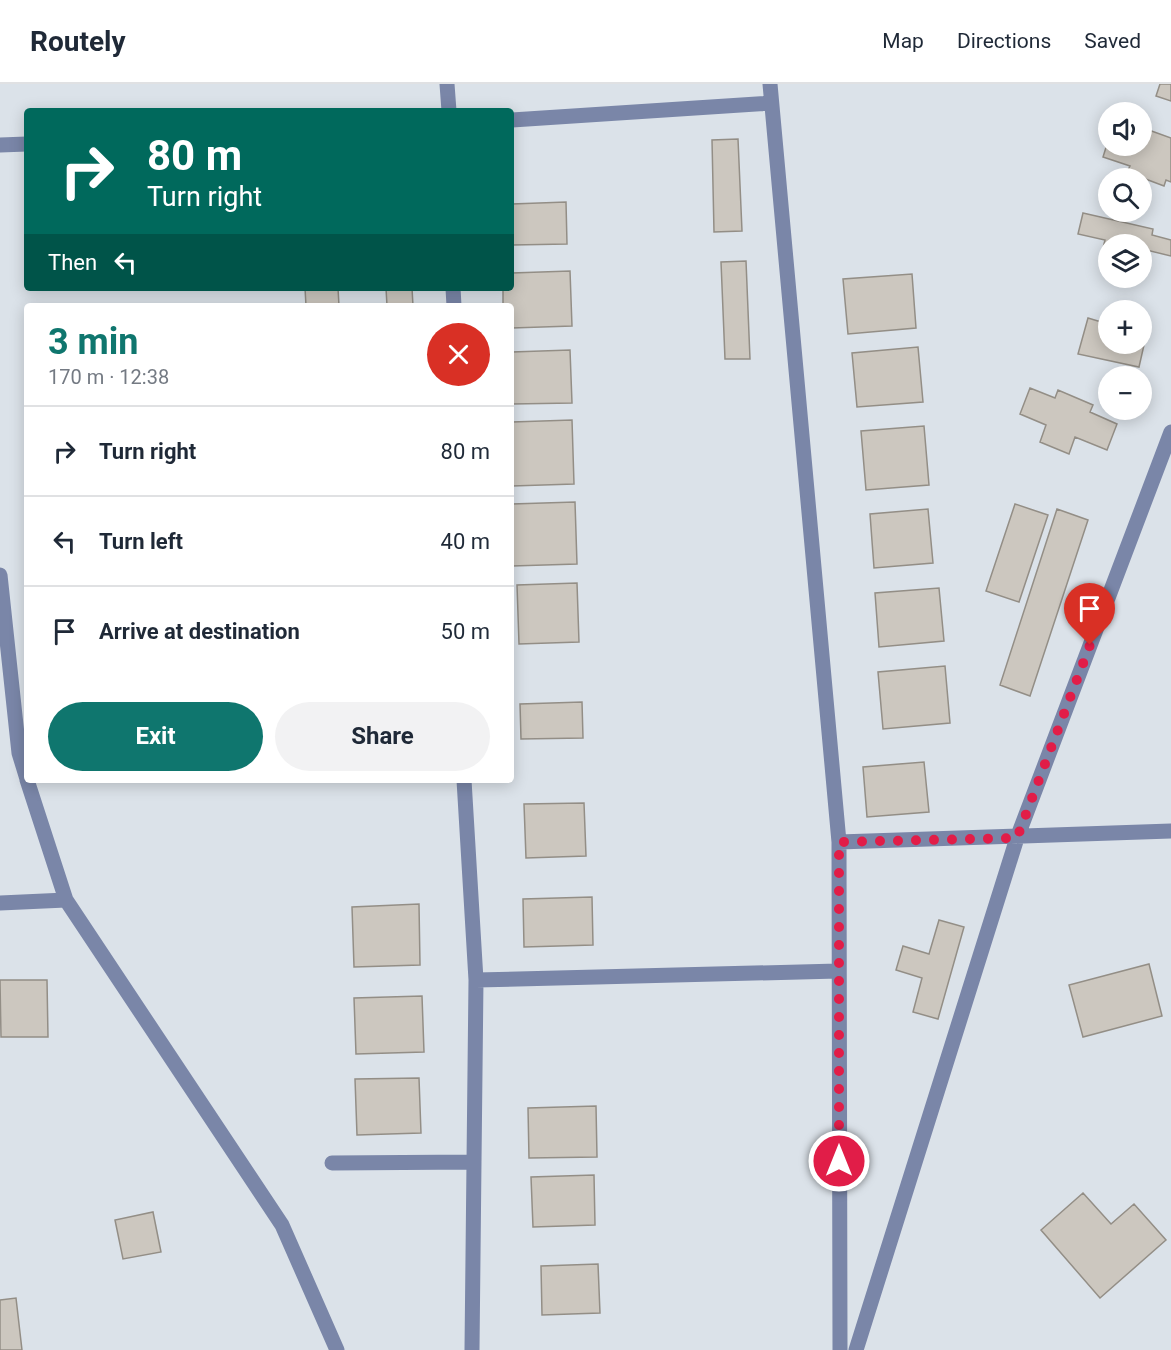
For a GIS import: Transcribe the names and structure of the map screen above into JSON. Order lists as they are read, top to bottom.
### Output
{
  "page": {
    "header": "Routely",
    "nav": ["Map", "Directions", "Saved"],
    "map_buttons": ["+", "−"],
    "turn": ["80 m", "Turn right"],
    "then": "Then",
    "heading": ["3 min", "170 m · 12:38"],
    "list": [
      {
        "name": "Turn right",
        "value": "80 m"
      },
      {
        "name": "Turn left",
        "value": "40 m"
      },
      {
        "name": "Arrive at destination",
        "value": "50 m"
      }
    ],
    "buttons": ["Exit", "Share"]
  }
}
